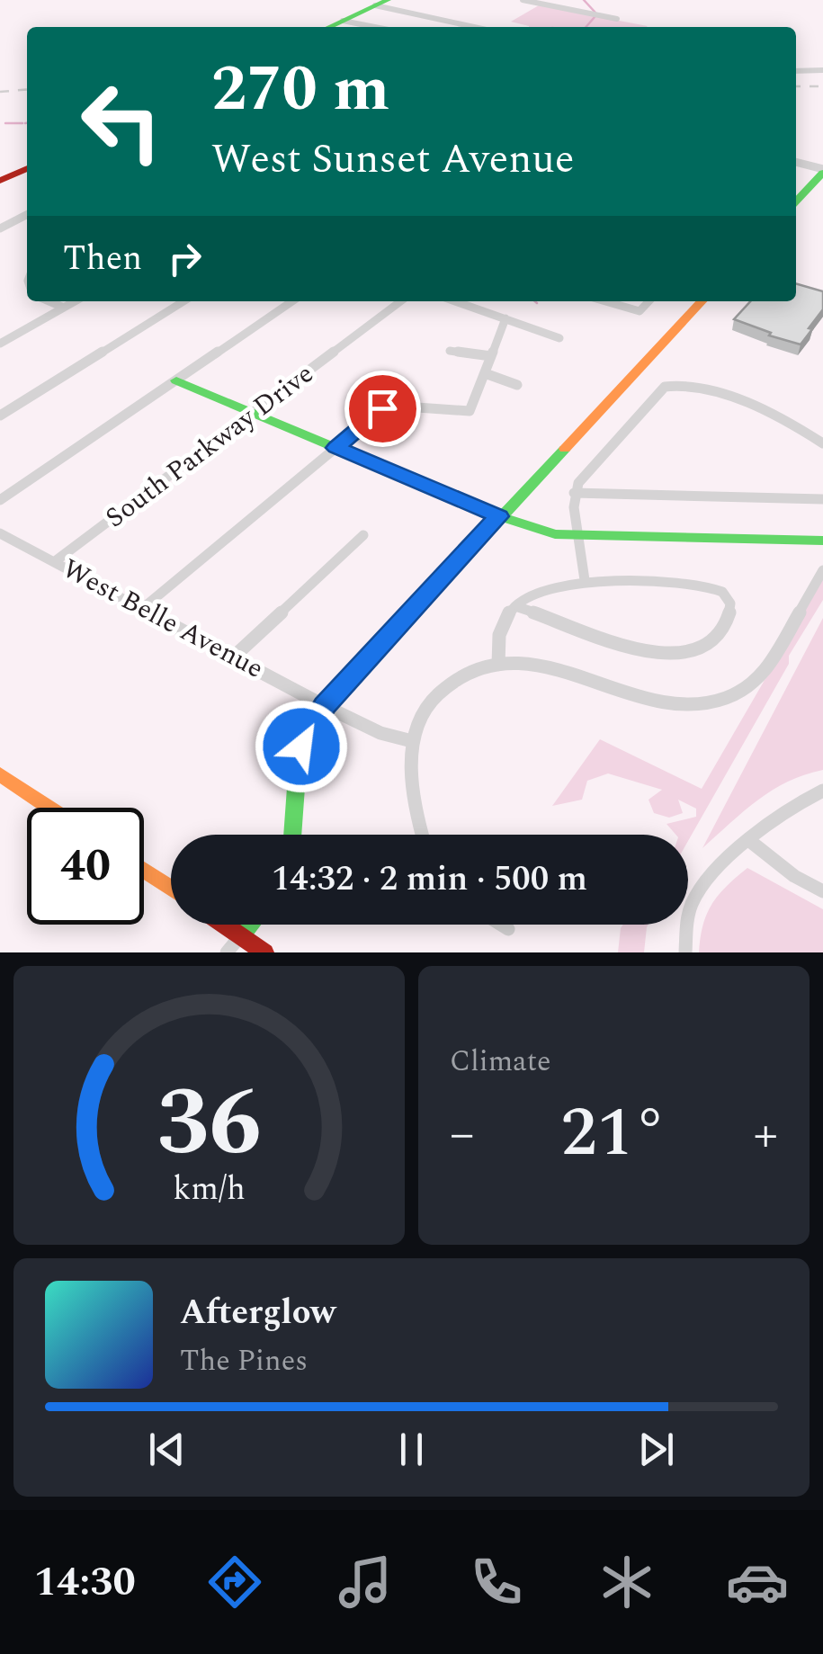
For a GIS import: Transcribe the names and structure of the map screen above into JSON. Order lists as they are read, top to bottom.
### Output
{
  "streets": {
    "street": ["South Parkway Drive", "West Belle Avenue"]
  },
  "crossings": [
    ["South Parkway Drive", "West Belle Avenue"]
  ],
  "page": {
    "turn": ["270 m", "West Sunset Avenue"],
    "then": "Then",
    "limit": "40",
    "trip": "14:32 · 2 min · 500 m",
    "tile": "Climate",
    "heat": ["−", "21°", "+"],
    "song": ["Afterglow", "The Pines"],
    "tabs": "14:30",
    "gauge": ["36", "km/h"]
  }
}
